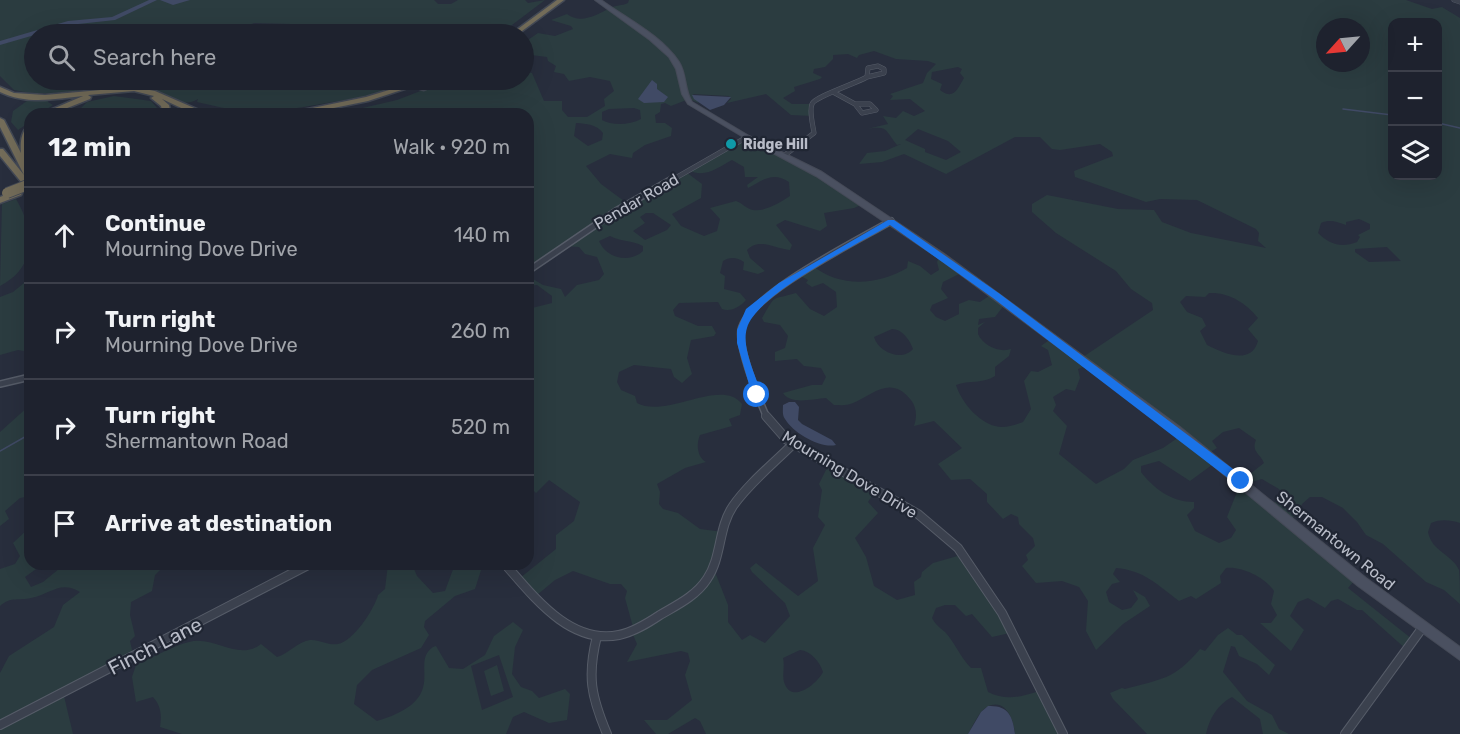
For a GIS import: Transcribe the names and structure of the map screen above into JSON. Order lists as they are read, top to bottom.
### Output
{
  "streets": {
    "street": [
      "Pendar Road",
      "Mourning Dove Drive",
      "Shermantown Road",
      "Finch Lane"
    ]
  },
  "crossings": [
    ["Pendar Road", "Shermantown Road"],
    ["Mourning Dove Drive", "Shermantown Road"]
  ],
  "places": ["Ridge Hill"],
  "north": "bottom left",
  "page": {
    "map_buttons": ["+", "−"],
    "search": "Search here",
    "heading": ["12 min", "Walk · 920 m"],
    "list": [
      ["Continue", "Mourning Dove Drive", "140 m"],
      ["Turn right", "Mourning Dove Drive", "260 m"],
      ["Turn right", "Shermantown Road", "520 m"],
      "Arrive at destination"
    ]
  }
}
